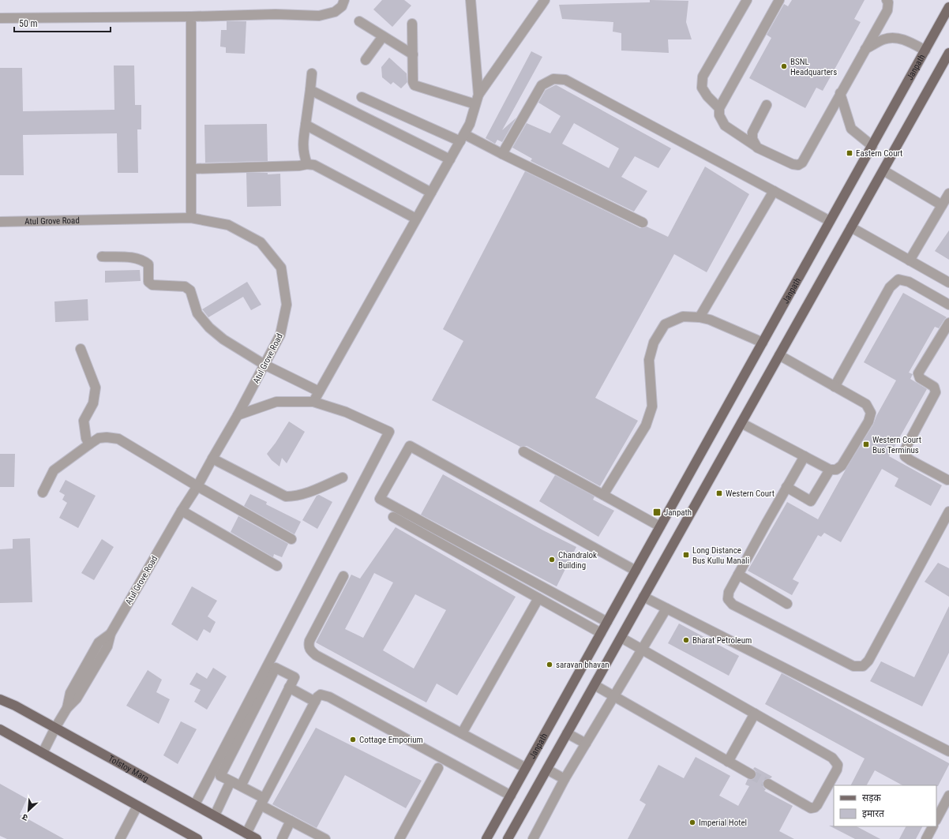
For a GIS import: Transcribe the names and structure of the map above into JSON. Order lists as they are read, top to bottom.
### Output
{
  "streets": {
    "main road": ["Janpath", "Tolstoy Marg"],
    "street": ["Atul Grove Road"]
  },
  "crossings": [
    ["Atul Grove Road", "Tolstoy Marg"]
  ],
  "places": {
    "other": [
      "BSNL Headquarters",
      "Chandralok Building",
      "Bharat Petroleum",
      "saravan bhavan",
      "Cottage Emporium",
      "Imperial Hotel"
    ],
    "transit": [
      "Eastern Court",
      "Western Court Bus Terminus",
      "Western Court",
      "Janpath",
      "Long Distance Bus Kullu Manali"
    ]
  },
  "legend": ["सड़क", "इमारत"],
  "scale_bar": "50 m",
  "north": "bottom left"
}
